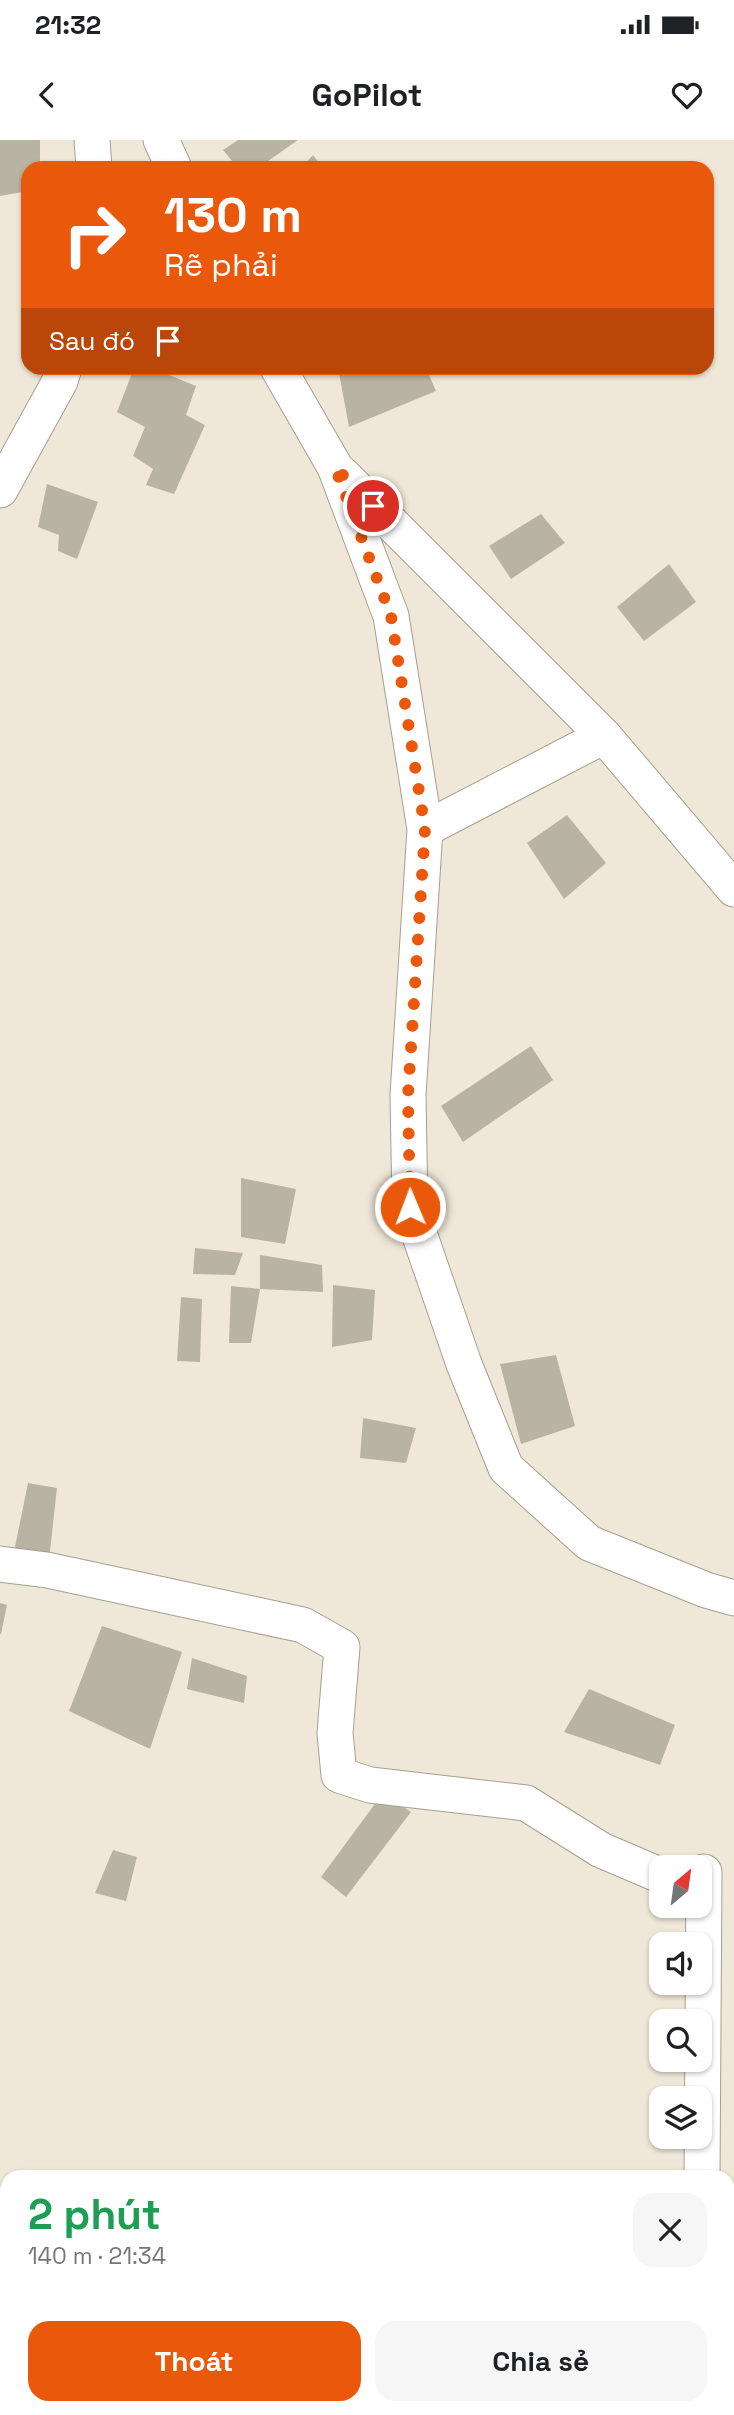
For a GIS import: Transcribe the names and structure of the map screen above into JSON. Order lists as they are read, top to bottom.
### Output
{
  "north": "top right",
  "page": {
    "status": "21:32",
    "header": "GoPilot",
    "turn": ["130 m", "Rẽ phải"],
    "then": "Sau đó",
    "heading": ["2 phút", "140 m · 21:34"],
    "buttons": ["Thoát", "Chia sẻ"]
  }
}
